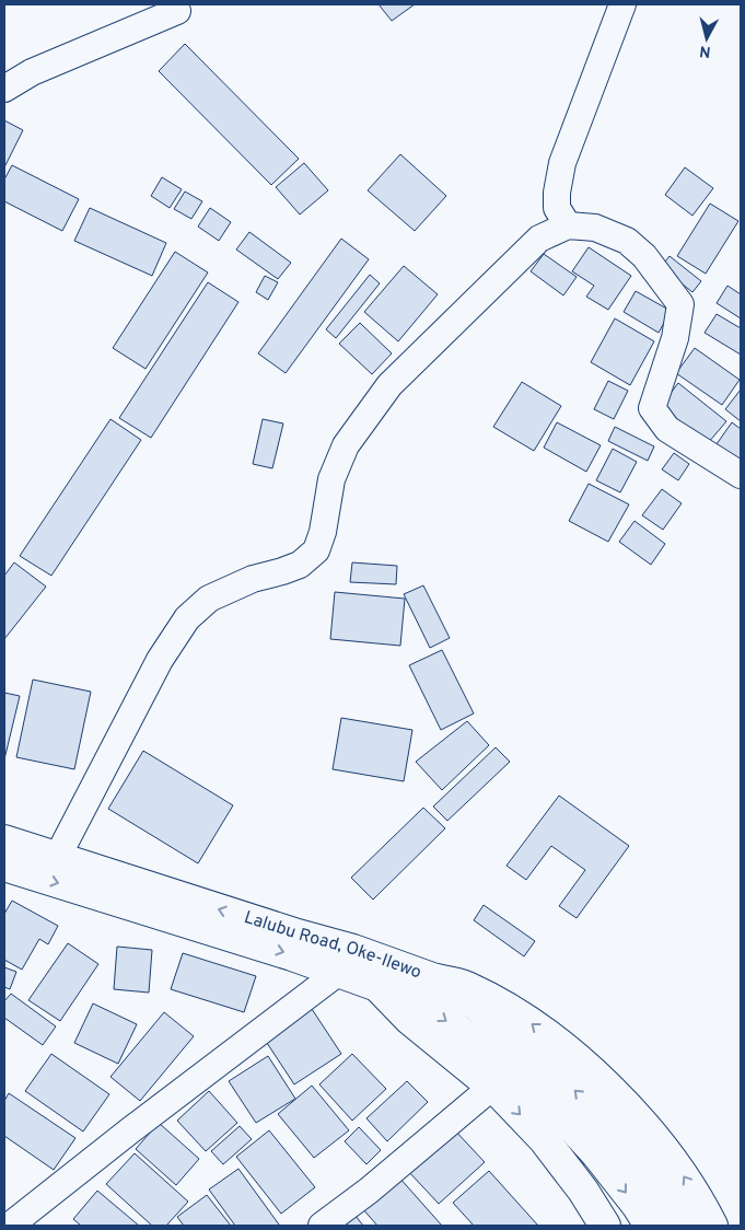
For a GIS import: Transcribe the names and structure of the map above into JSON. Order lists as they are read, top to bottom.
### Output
{
  "streets": {
    "main road": ["Lalubu Road, Oke-Ilewo"]
  },
  "north": "bottom"
}
